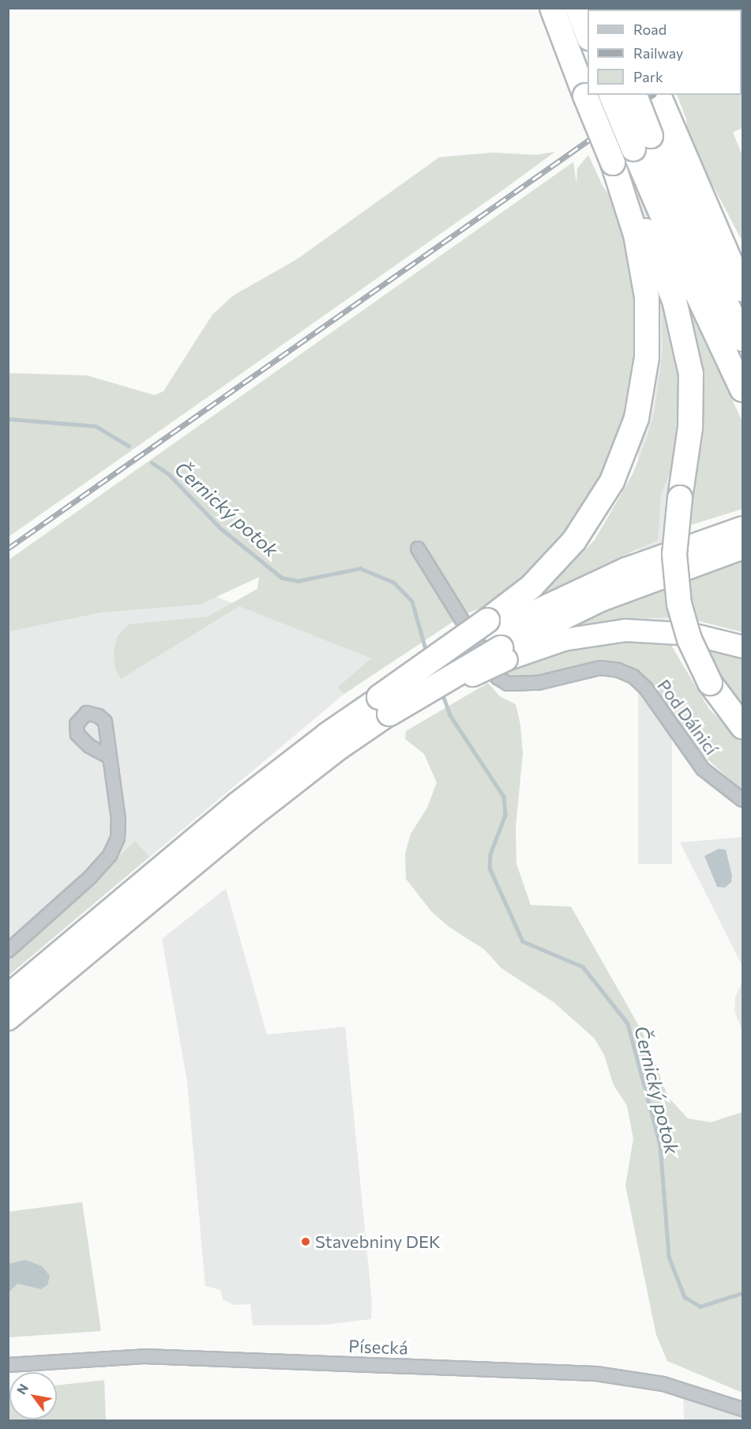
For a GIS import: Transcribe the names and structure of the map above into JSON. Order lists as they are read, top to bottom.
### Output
{
  "streets": {
    "street": ["Pod Dálnicí", "Písecká"]
  },
  "water": ["Černický potok"],
  "places": ["Stavebniny DEK"],
  "legend": ["Road", "Railway", "Park"],
  "north": "top left"
}
